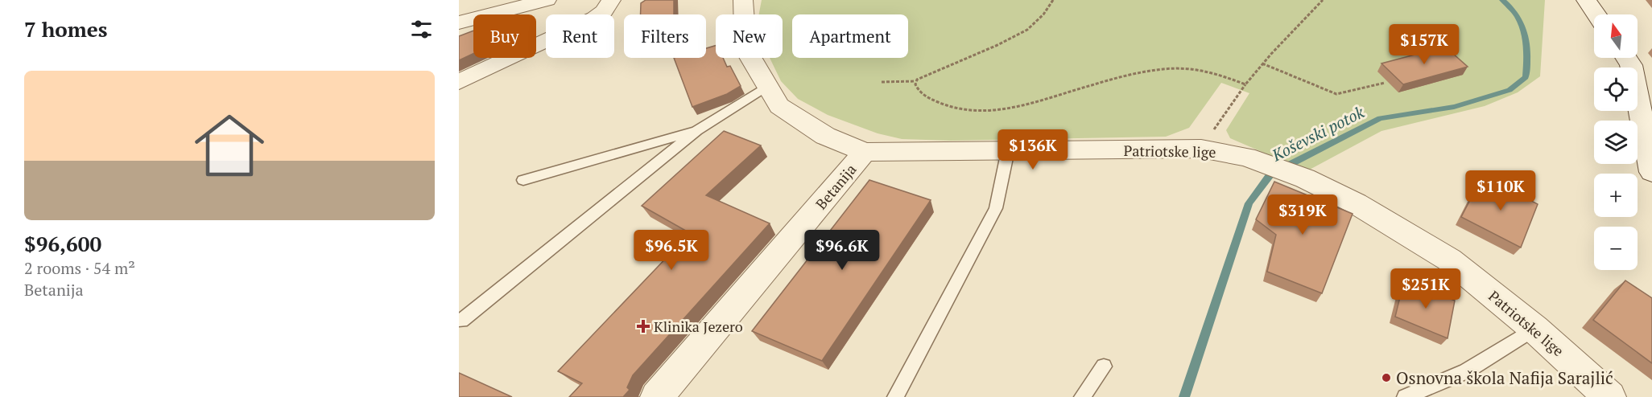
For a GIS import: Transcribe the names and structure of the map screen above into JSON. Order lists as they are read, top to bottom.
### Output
{
  "streets": {
    "street": ["Patriotske lige", "Betanija"]
  },
  "crossings": [
    ["Patriotske lige", "Betanija"]
  ],
  "water": ["Koševski potok"],
  "places": {
    "health": ["Klinika Jezero"],
    "other": ["Osnovna škola Nafija Sarajlić"]
  },
  "north": "top",
  "page": {
    "heading": "7 homes",
    "map_buttons": ["+", "−"],
    "chip": [
      "Buy",
      "Rent",
      "Filters",
      "New",
      "Apartment"
    ],
    "price": [
      "$157K",
      "$136K",
      "$110K",
      "$319K",
      "$96.5K",
      "$96.6K",
      "$251K"
    ],
    "list": [
      {
        "name": "$96,600",
        "note": "2 rooms · 54 m² · Betanija"
      }
    ]
  }
}
